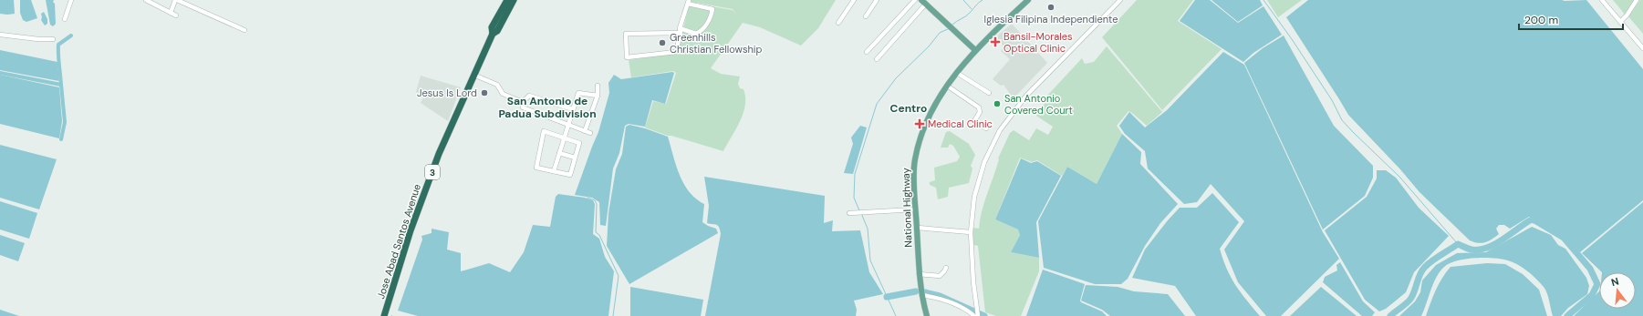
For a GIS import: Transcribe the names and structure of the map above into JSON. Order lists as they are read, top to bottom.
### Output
{
  "streets": {
    "highway": ["3", "Jose Abad Santos Avenue"],
    "main road": ["National Highway"]
  },
  "districts": ["San Antonio de Padua Subdivision", "Centro"],
  "places": {
    "other": [
      "Iglesia Filipina Independiente",
      "Greenhills Christian Fellowship",
      "Jesus Is Lord",
      "San Antonio Covered Court"
    ],
    "health": ["Bansil-Morales Optical Clinic", "Medical Clinic"]
  },
  "scale_bar": "200 m",
  "north": "top"
}
